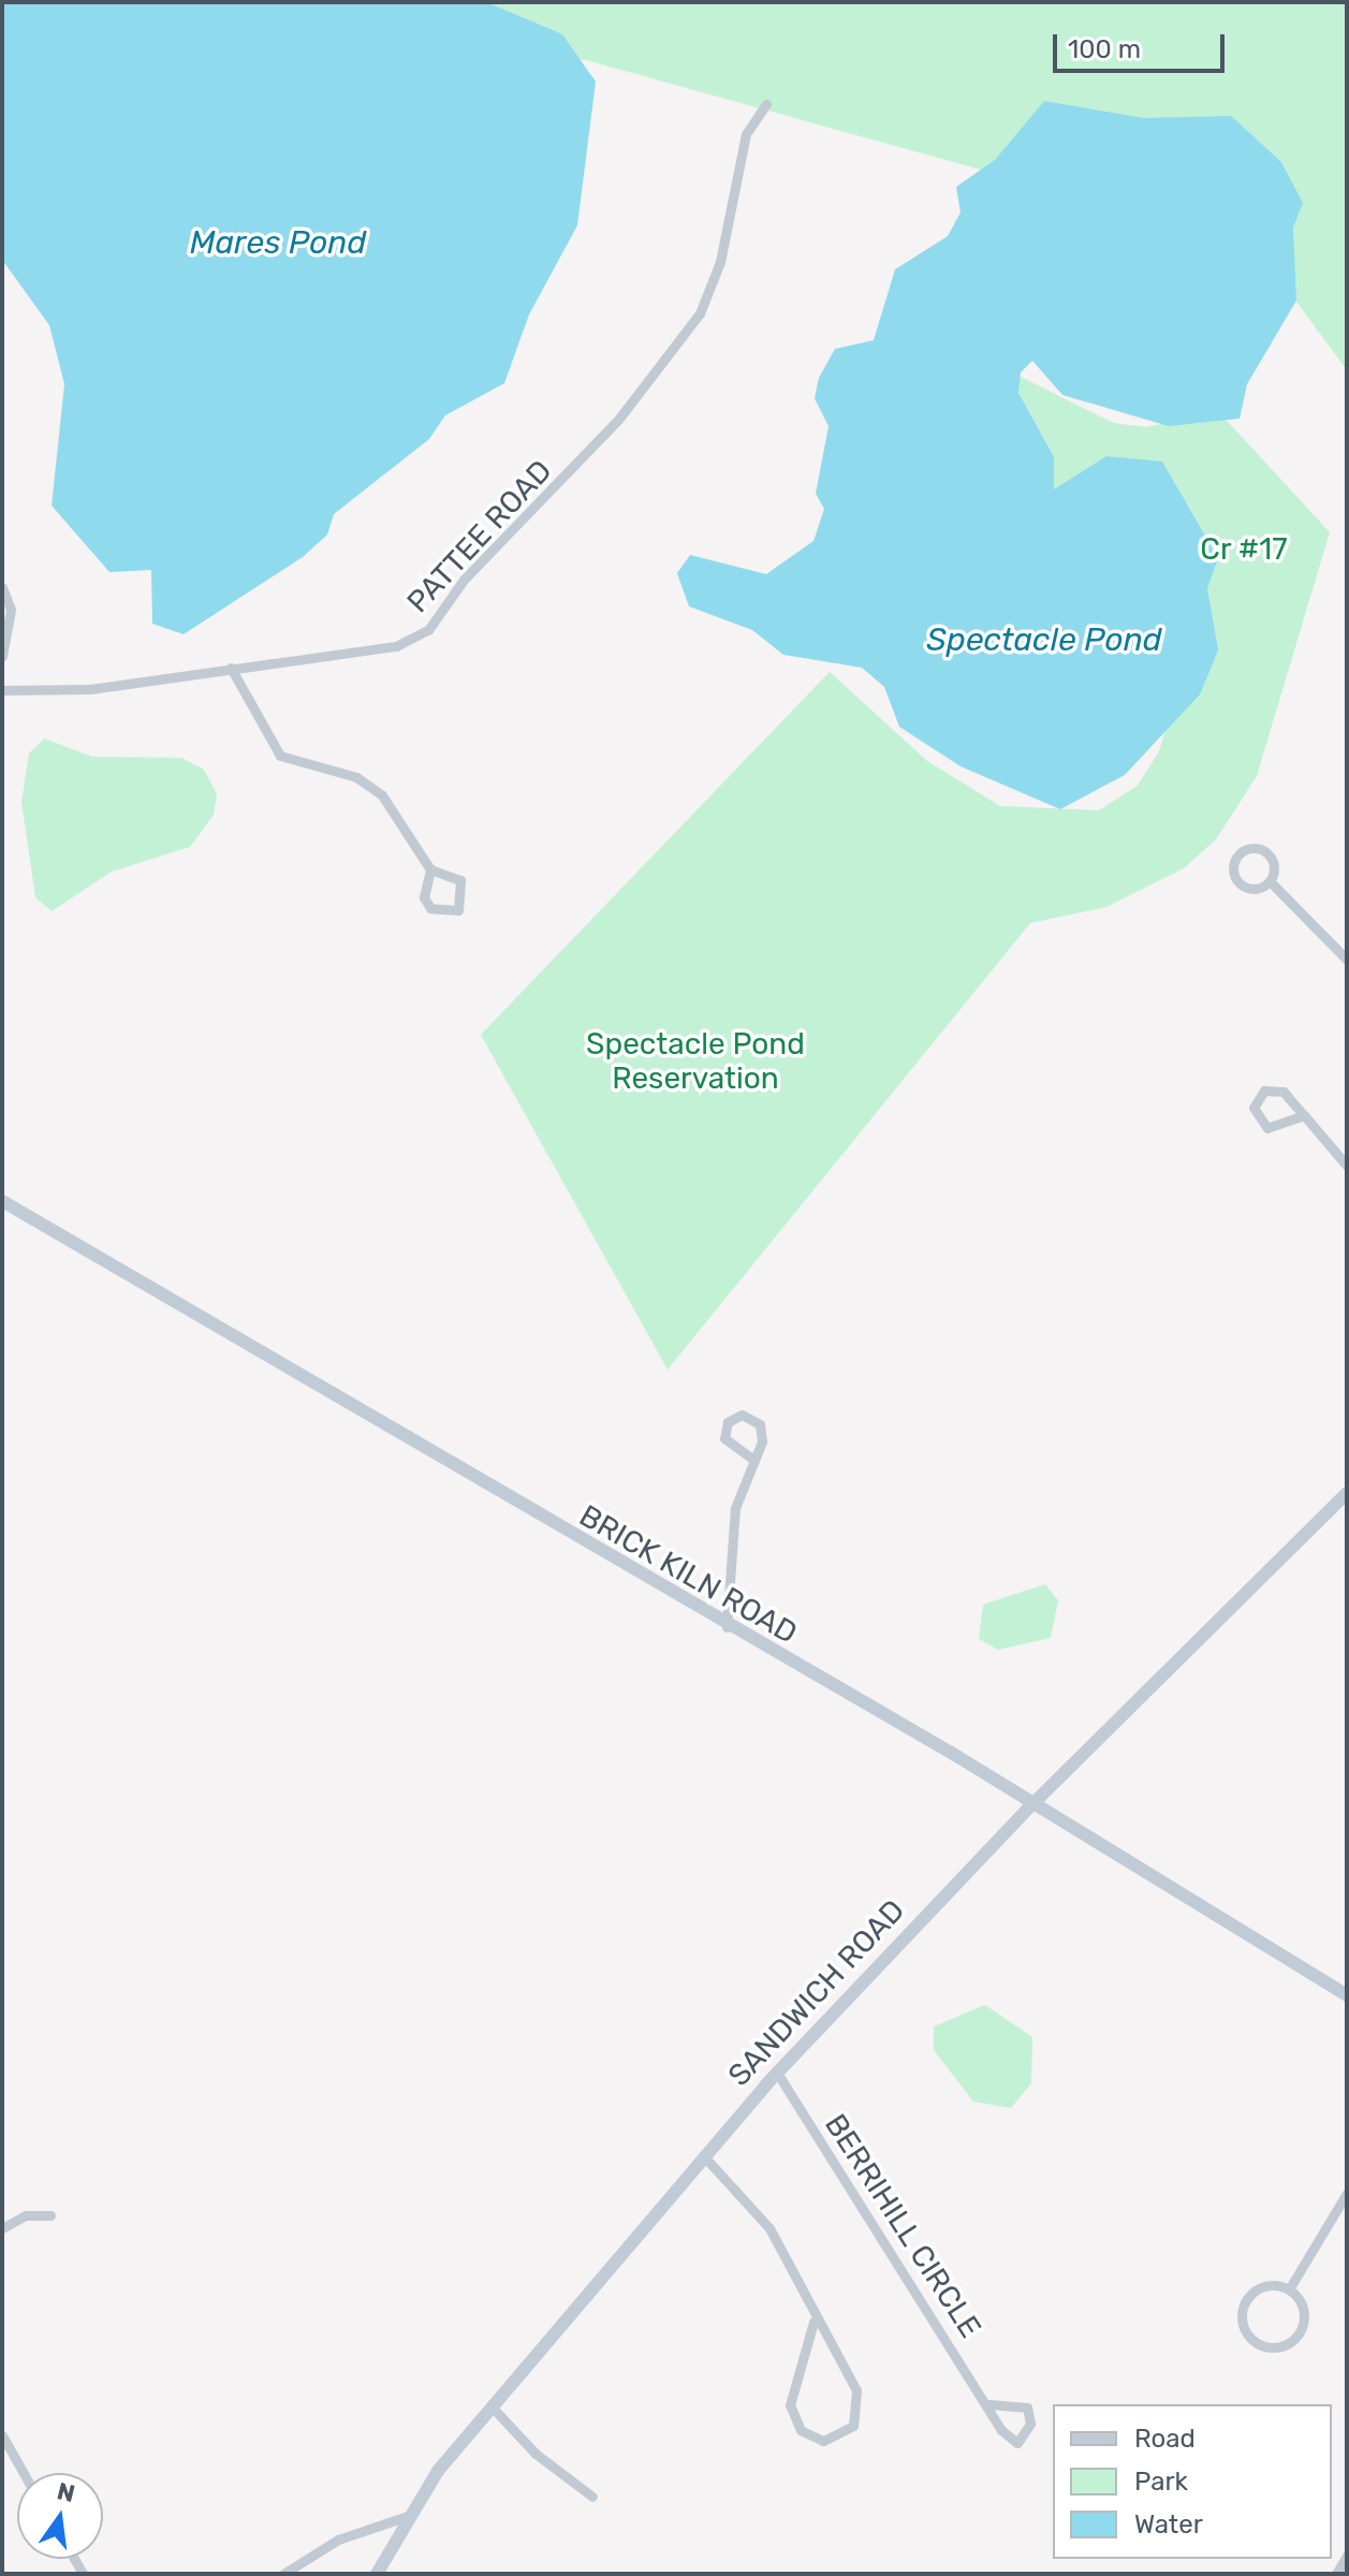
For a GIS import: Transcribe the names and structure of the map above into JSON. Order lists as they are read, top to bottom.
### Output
{
  "streets": {
    "main road": ["BRICK KILN ROAD", "SANDWICH ROAD"],
    "street": ["PATTEE ROAD", "BERRIHILL CIRCLE"]
  },
  "crossings": [
    ["BRICK KILN ROAD", "SANDWICH ROAD"],
    ["SANDWICH ROAD", "BERRIHILL CIRCLE"]
  ],
  "water": ["Mares Pond", "Spectacle Pond"],
  "parks": ["Cr #17", "Spectacle Pond Reservation"],
  "legend": ["Road", "Park", "Water"],
  "scale_bar": "100 m",
  "north": "top"
}
